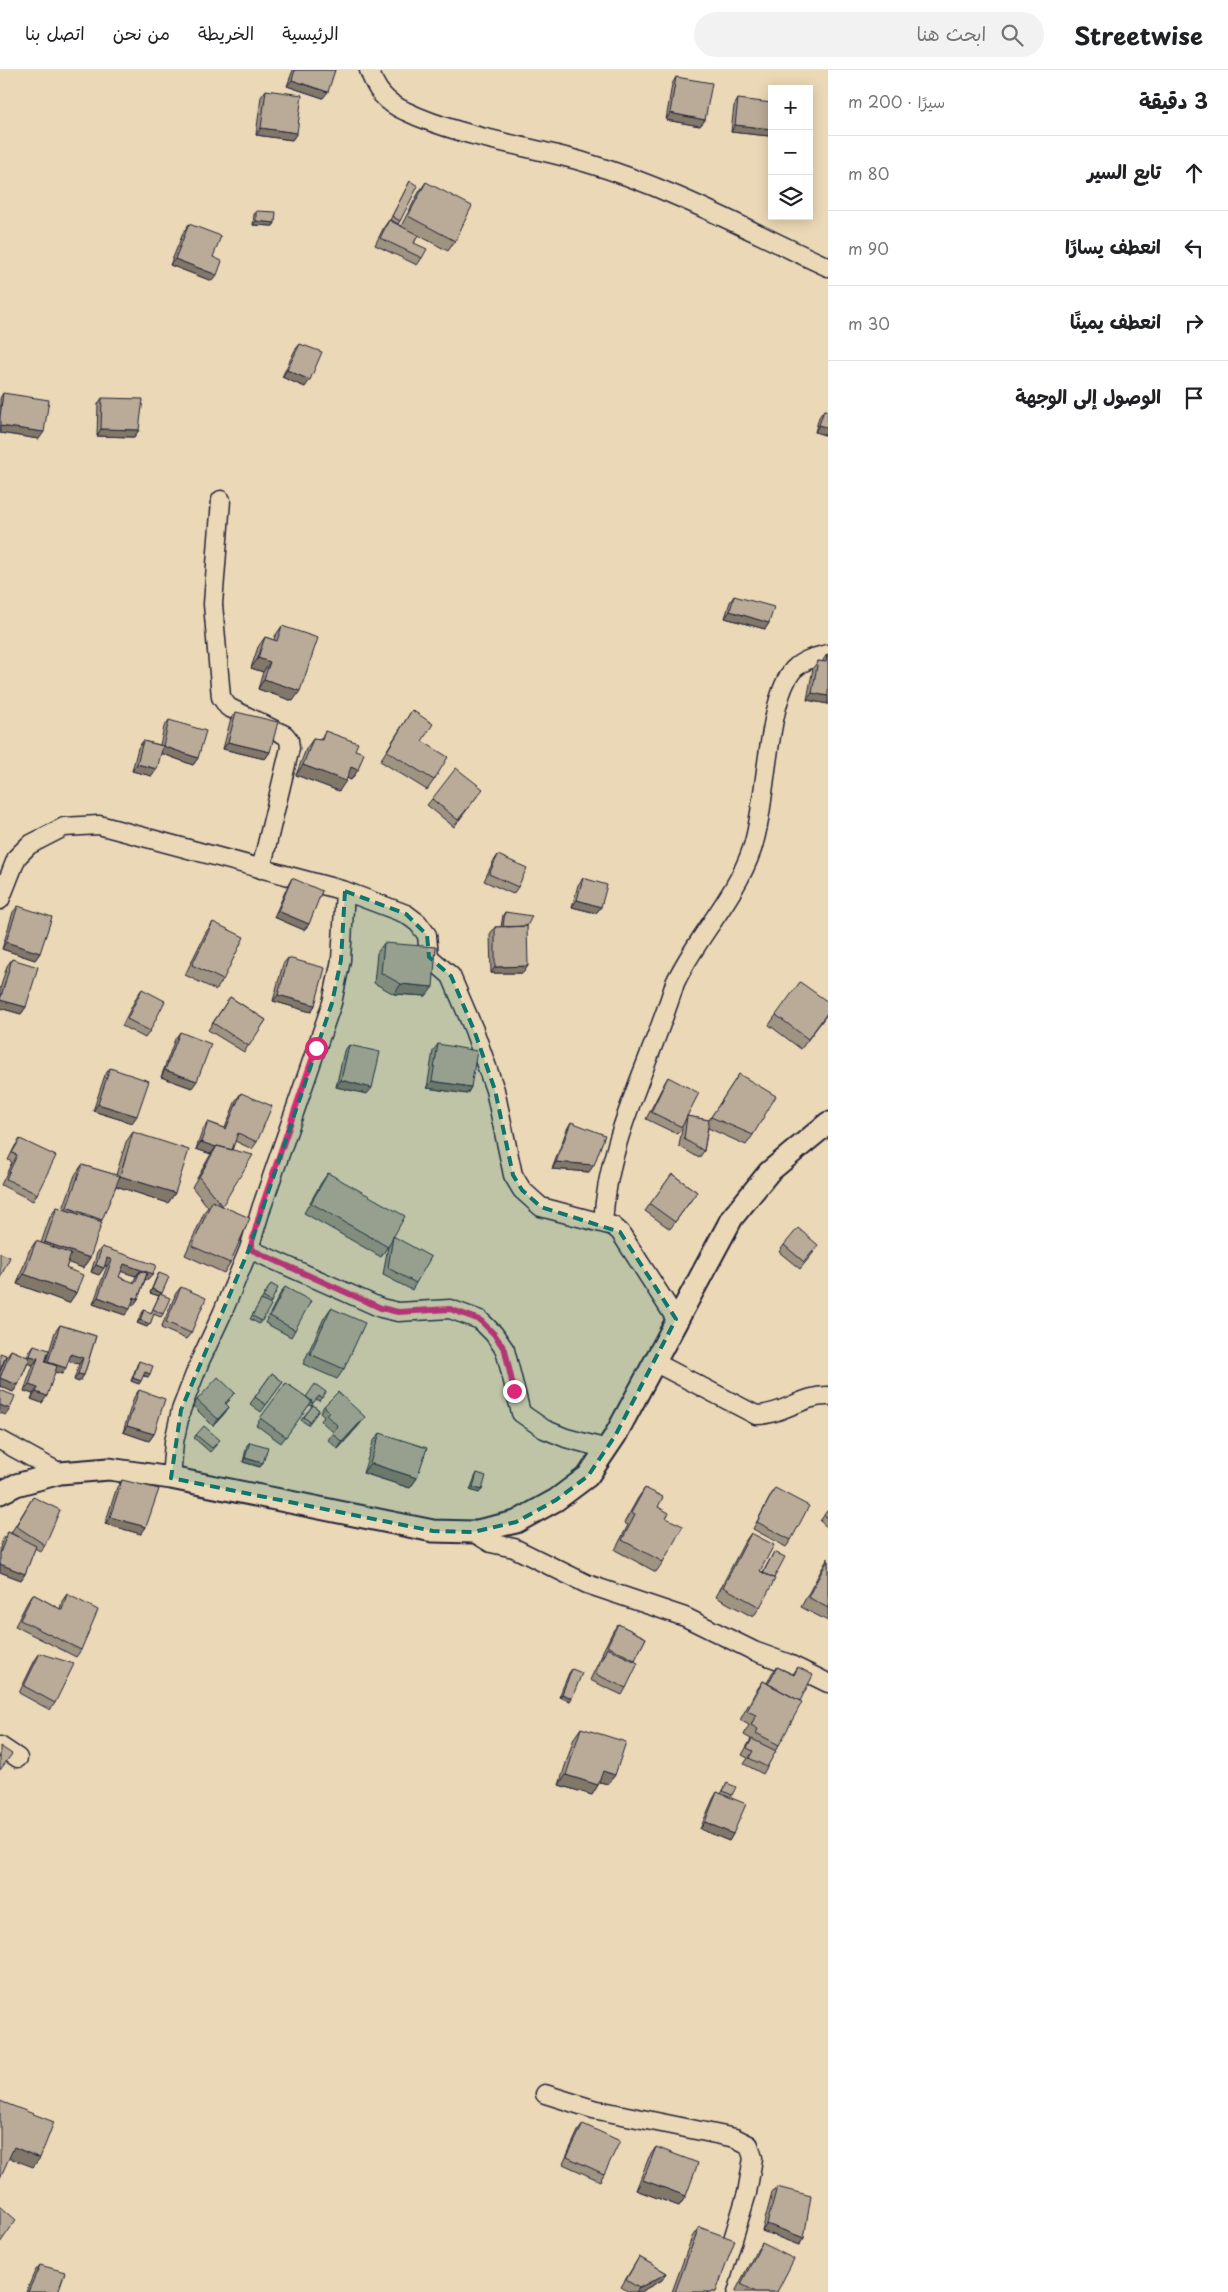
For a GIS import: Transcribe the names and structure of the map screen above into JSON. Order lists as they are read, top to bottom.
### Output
{
  "page": {
    "header": "Streetwise",
    "search": "ابحث هنا",
    "nav": [
      "الرئيسية",
      "الخريطة",
      "من نحن",
      "اتصل بنا"
    ],
    "heading": ["3 دقيقة", "سيرًا · 200 m"],
    "map_buttons": ["+", "−"],
    "list": [
      ["تابع السير", "80 m"],
      ["انعطف يسارًا", "90 m"],
      ["انعطف يمينًا", "30 m"],
      "الوصول إلى الوجهة"
    ]
  }
}
